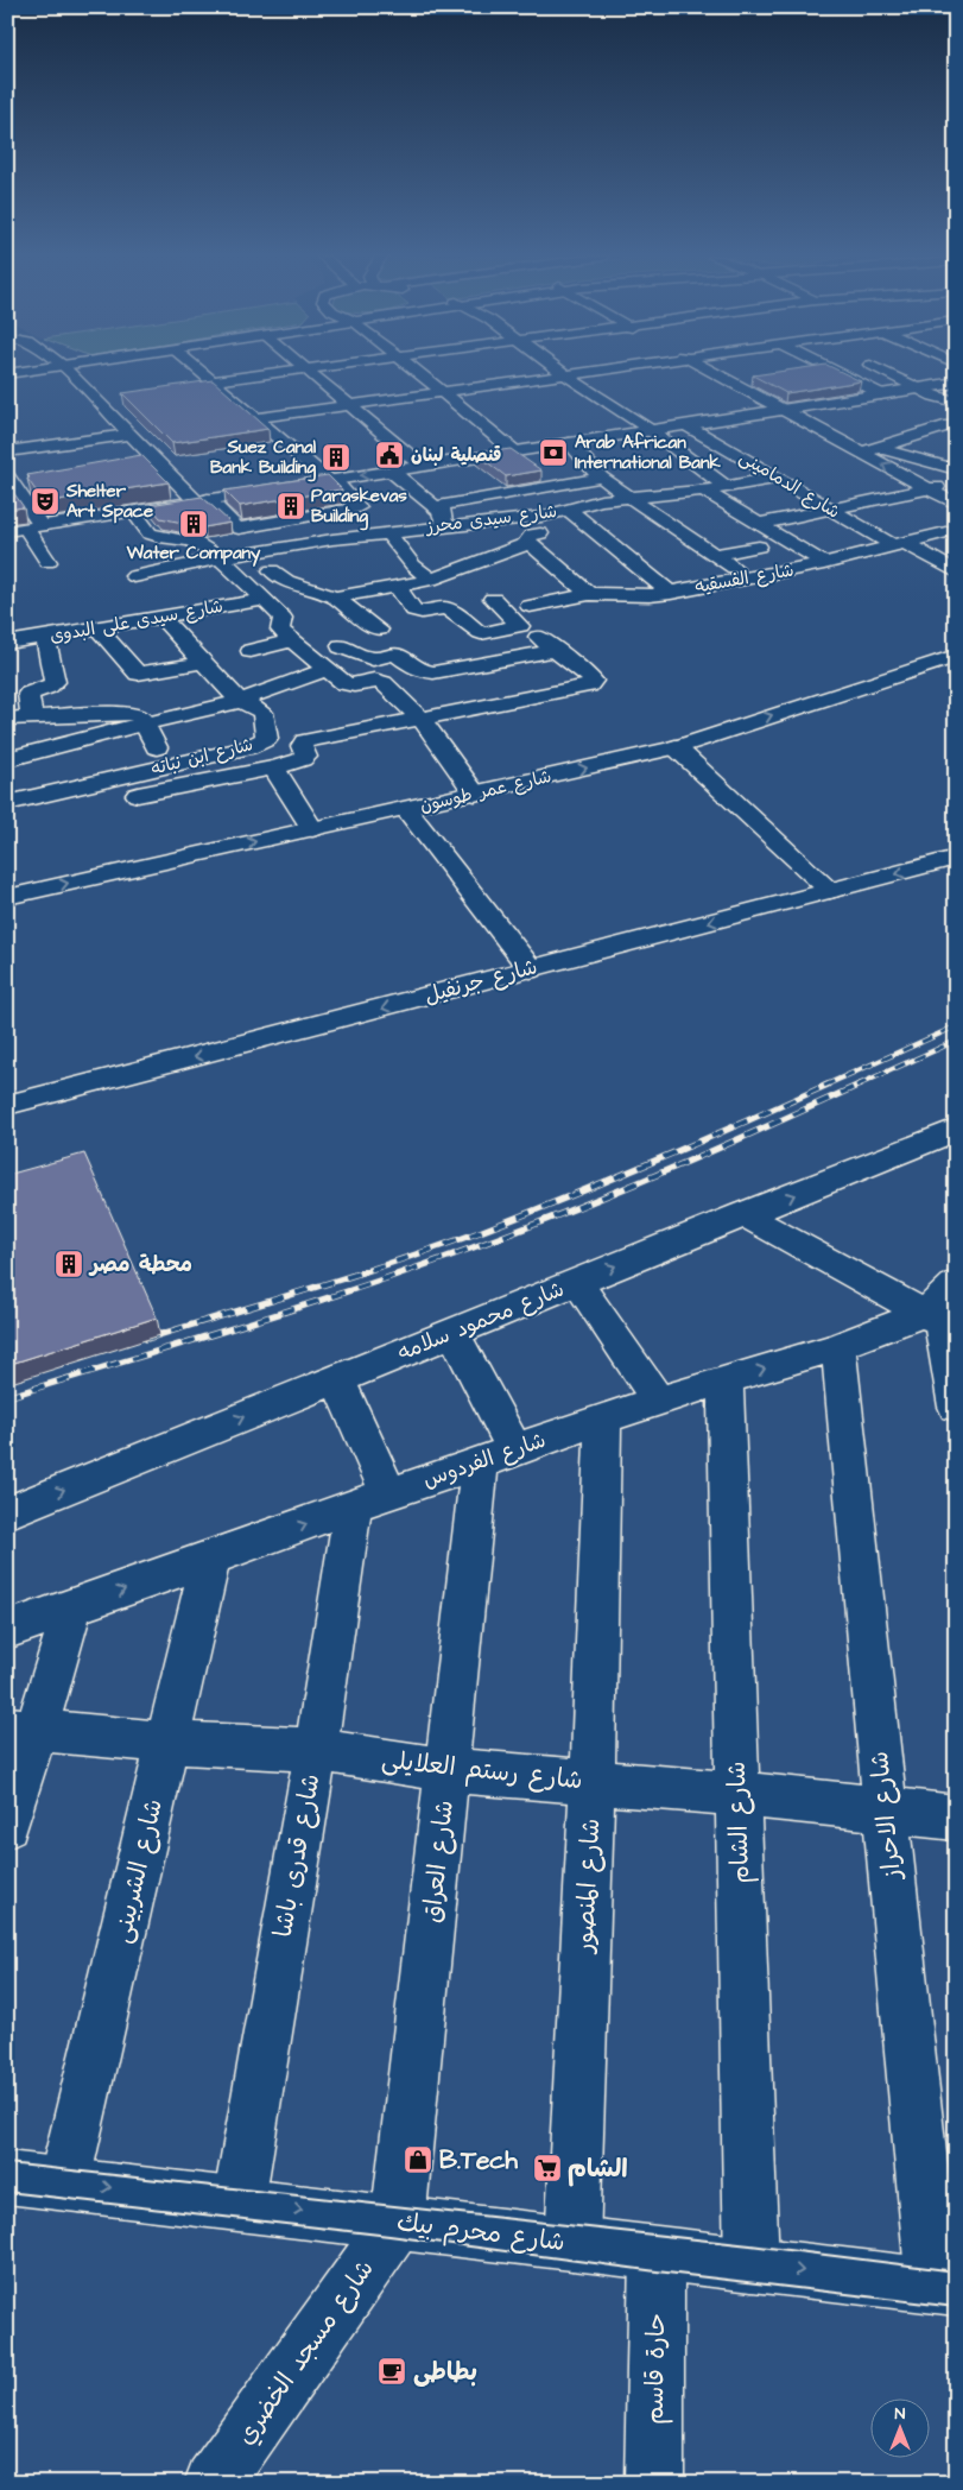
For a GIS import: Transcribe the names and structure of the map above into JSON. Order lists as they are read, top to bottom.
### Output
{
  "streets": {
    "street": [
      "شارع الدمامينى",
      "شارع سيدى محرز",
      "شارع الفسقيه",
      "شارع سيدى على البدوى",
      "شارع ابن نباته",
      "شارع عمر طوسون",
      "شارع جرنفيل",
      "شارع محمود سلامه",
      "شارع الفردوس",
      "شارع رستم العلايلى",
      "شارع الاحراز",
      "شارع الشام",
      "شارع قدرى باشا",
      "شارع العراق",
      "شارع الشربينى",
      "شارع المنصور",
      "شارع محرم بيك",
      "شارع مسجد الخضري",
      "حارة قاسم"
    ]
  },
  "crossings": [
    ["شارع الدمامينى", "شارع سيدى محرز"],
    ["شارع الدمامينى", "شارع الفسقيه"],
    ["شارع سيدى على البدوى", "شارع ابن نباته"],
    ["شارع الفردوس", "شارع الاحراز"],
    ["شارع الفردوس", "شارع الشام"],
    ["شارع الفردوس", "شارع قدرى باشا"],
    ["شارع الفردوس", "شارع العراق"],
    ["شارع الفردوس", "شارع الشربينى"],
    ["شارع الفردوس", "شارع المنصور"],
    ["شارع رستم العلايلى", "شارع الاحراز"],
    ["شارع رستم العلايلى", "شارع الشام"],
    ["شارع رستم العلايلى", "شارع قدرى باشا"],
    ["شارع رستم العلايلى", "شارع العراق"],
    ["شارع رستم العلايلى", "شارع الشربينى"],
    ["شارع رستم العلايلى", "شارع المنصور"],
    ["شارع الاحراز", "شارع محرم بيك"],
    ["شارع الشام", "شارع محرم بيك"],
    ["شارع قدرى باشا", "شارع محرم بيك"],
    ["شارع العراق", "شارع محرم بيك"],
    ["شارع العراق", "شارع مسجد الخضري"],
    ["شارع الشربينى", "شارع محرم بيك"],
    ["شارع المنصور", "شارع محرم بيك"],
    ["شارع محرم بيك", "شارع مسجد الخضري"],
    ["شارع محرم بيك", "حارة قاسم"]
  ],
  "one_way": ["شارع محمود سلامه", "شارع الفردوس", "شارع محرم بيك"],
  "places": {
    "bank": ["Arab African International Bank"],
    "public building": ["قنصلية لبنان"],
    "building": [
      "Suez Canal Bank Building",
      "Paraskevas Building",
      "Water Company",
      "محطة مصر"
    ],
    "theatre": ["Shelter Art Space"],
    "shop": ["B.Tech"],
    "supermarket": ["الشام"],
    "cafe": ["بطاطى"]
  },
  "north": "top"
}
